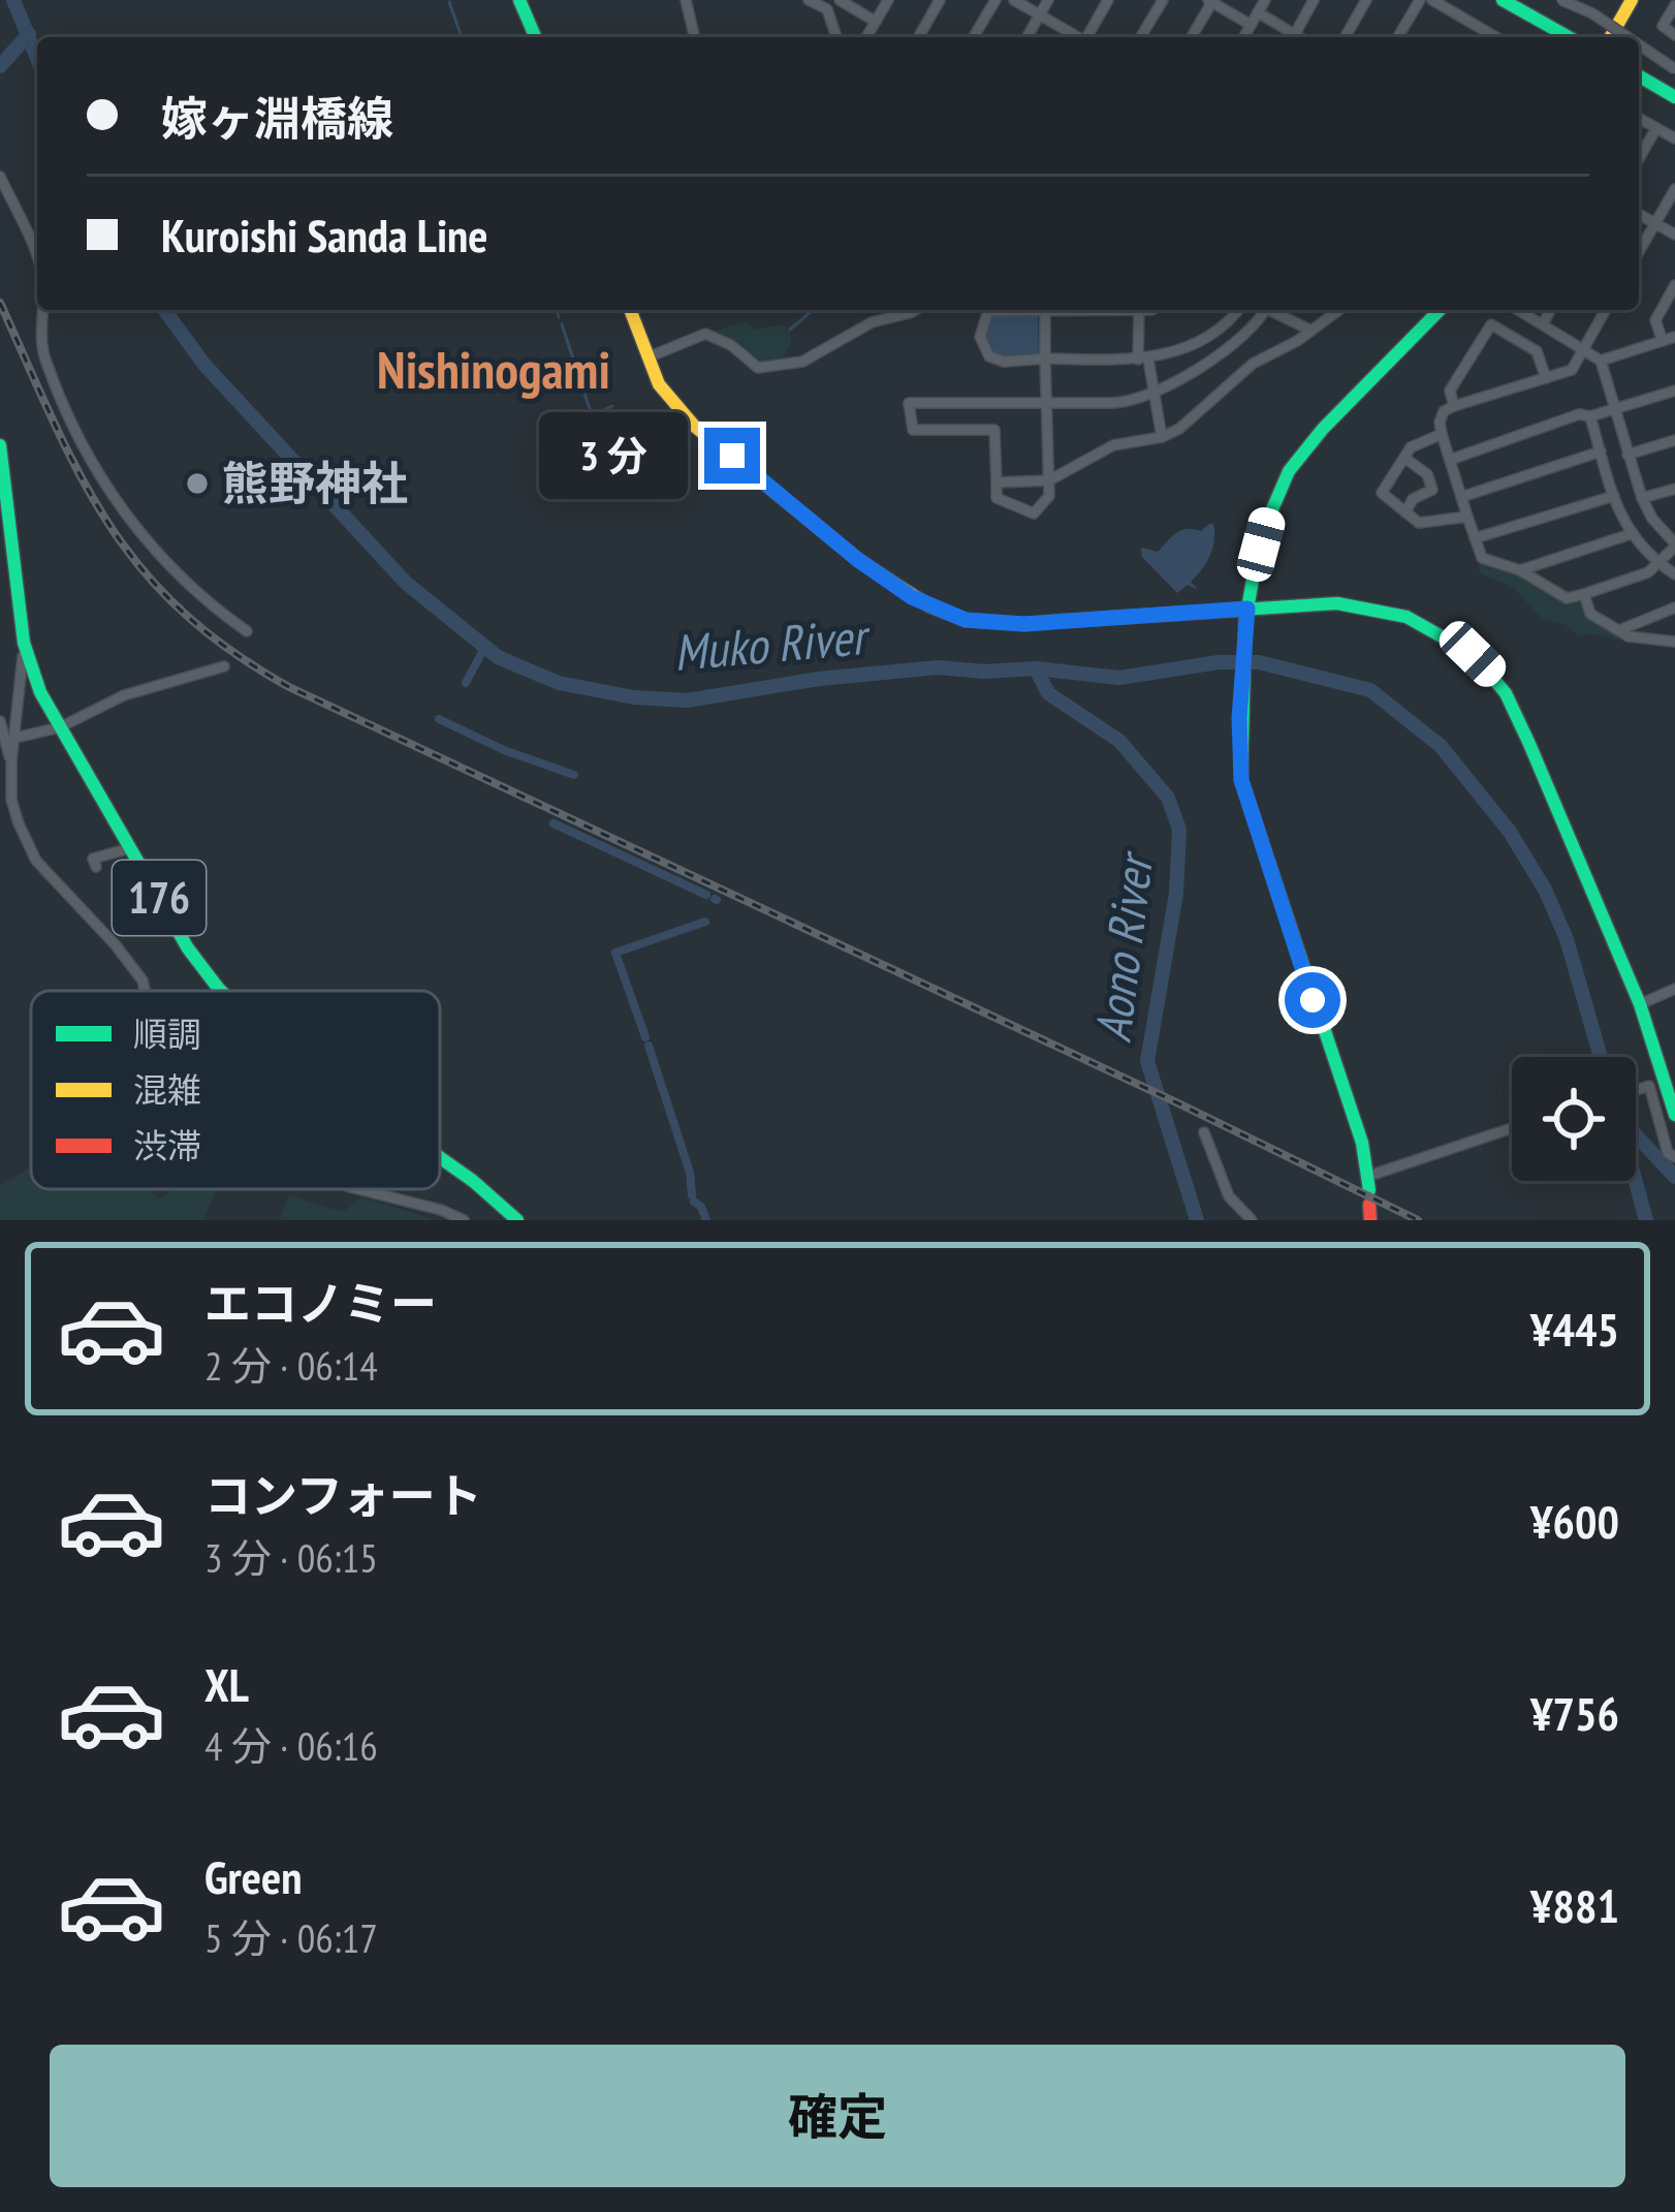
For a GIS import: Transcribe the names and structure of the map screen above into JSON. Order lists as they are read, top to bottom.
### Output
{
  "streets": {
    "main road": ["176"]
  },
  "districts": ["Nishinogami"],
  "water": ["Muko River", "Aono River"],
  "places": ["熊野神社"],
  "legend": ["順調", "混雑", "渋滞"],
  "page": {
    "banner": ["嫁ヶ淵橋線", "Kuroishi Sanda Line"],
    "bubble": "3 分",
    "list": [
      {
        "name": "エコノミー",
        "note": "2 分 · 06:14",
        "value": "¥445"
      },
      {
        "name": "コンフォート",
        "note": "3 分 · 06:15",
        "value": "¥600"
      },
      {
        "name": "XL",
        "note": "4 分 · 06:16",
        "value": "¥756"
      },
      {
        "name": "Green",
        "note": "5 分 · 06:17",
        "value": "¥881"
      }
    ],
    "buttons": "確定"
  }
}
